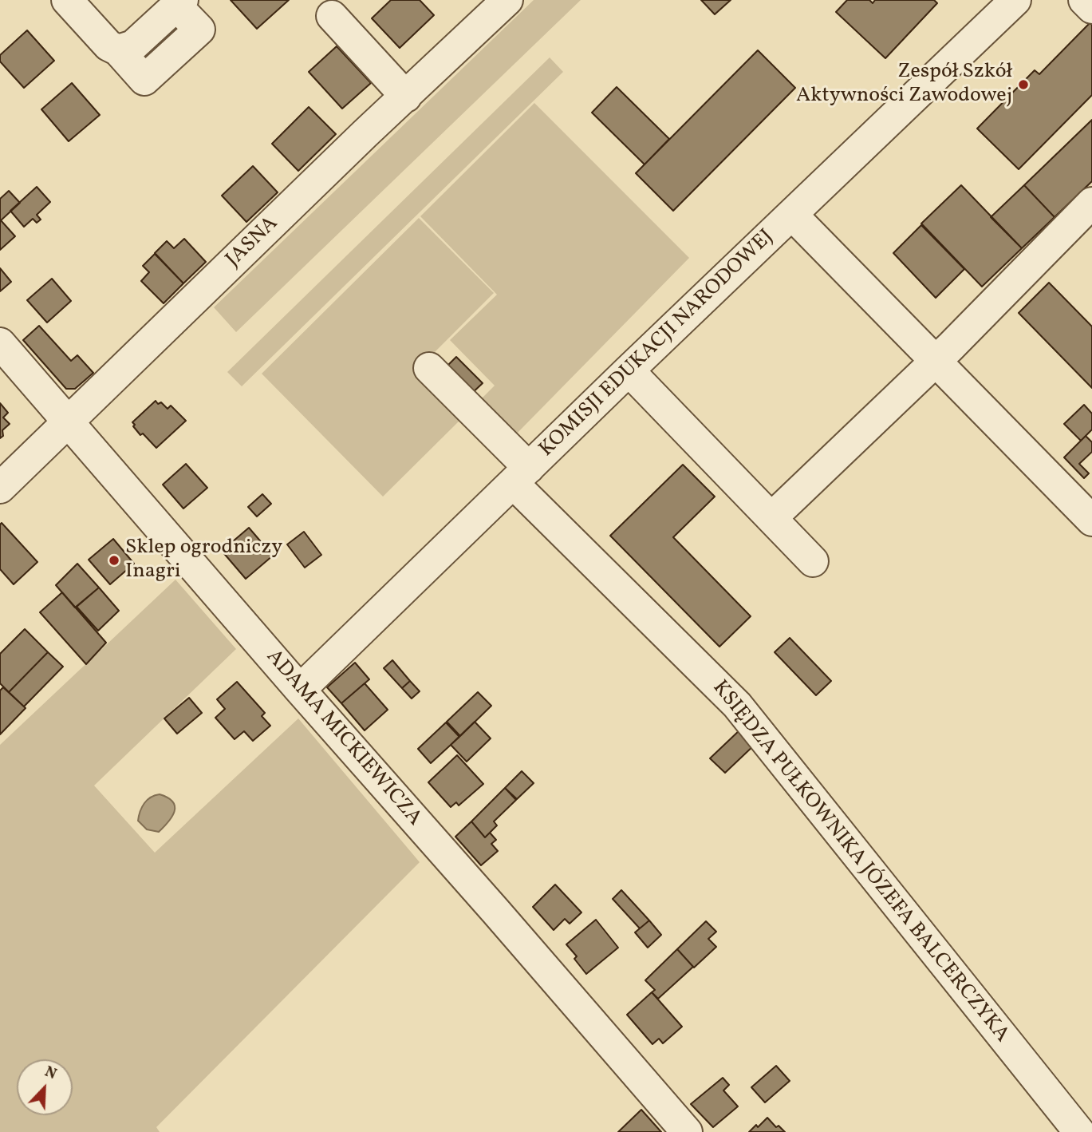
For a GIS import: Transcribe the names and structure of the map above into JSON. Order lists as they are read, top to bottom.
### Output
{
  "streets": {
    "street": [
      "JASNA",
      "KOMISJI EDUKACJI NARODOWEJ",
      "ADAMA MICKIEWICZA",
      "KSIĘDZA PUŁKOWNIKA JÓZEFA BALCERCZYKA"
    ]
  },
  "crossings": [
    ["JASNA", "ADAMA MICKIEWICZA"],
    ["KOMISJI EDUKACJI NARODOWEJ", "ADAMA MICKIEWICZA"],
    ["KOMISJI EDUKACJI NARODOWEJ", "KSIĘDZA PUŁKOWNIKA JÓZEFA BALCERCZYKA"]
  ],
  "places": ["Zespół Szkół Aktywności Zawodowej", "Sklep ogrodniczy Inagri"],
  "north": "top right"
}
